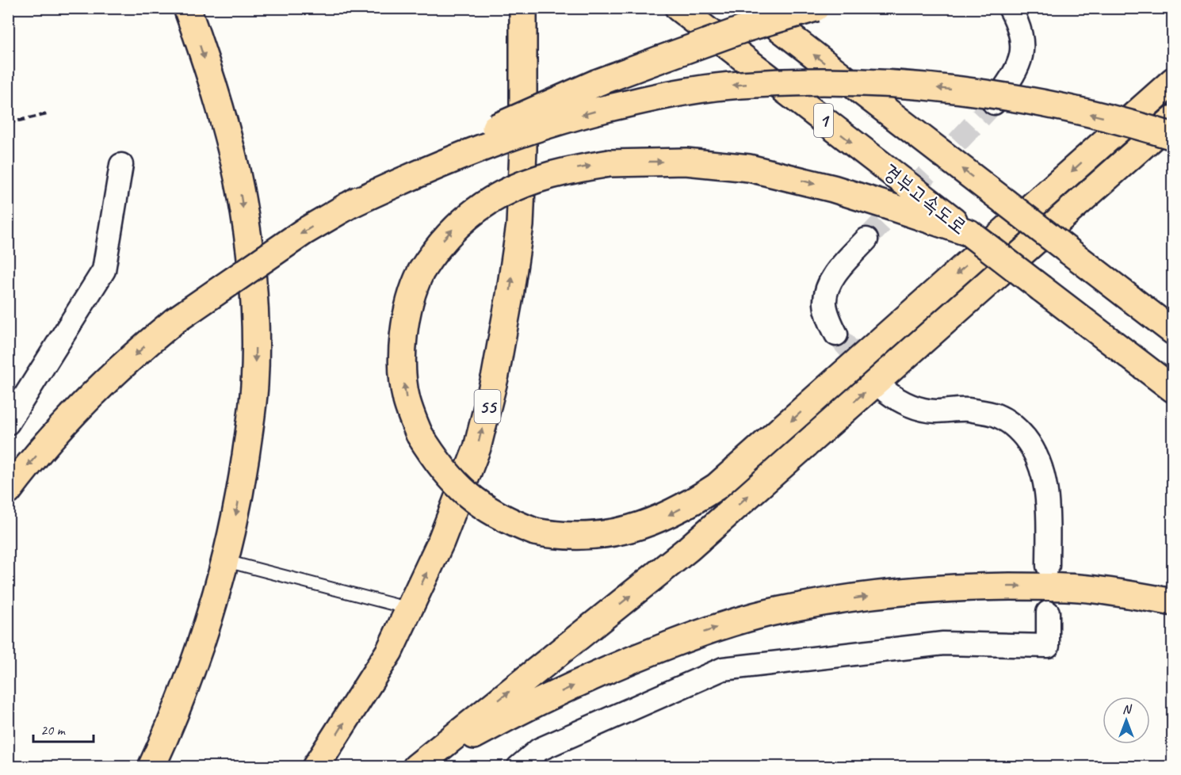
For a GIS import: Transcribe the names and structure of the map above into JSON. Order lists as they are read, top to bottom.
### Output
{
  "streets": {
    "highway": ["1", "경부고속도로", "55"]
  },
  "scale_bar": "20 m",
  "north": "top"
}
